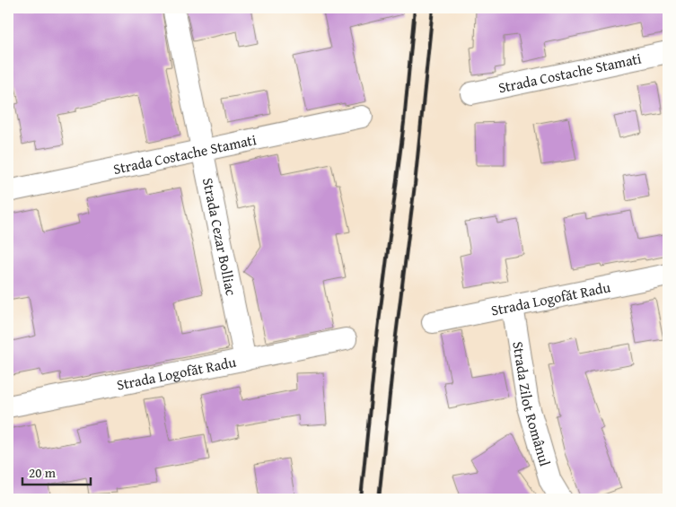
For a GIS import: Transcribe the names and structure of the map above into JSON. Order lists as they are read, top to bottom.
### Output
{
  "streets": {
    "street": [
      "Strada Costache Stamati",
      "Strada Cezar Bolliac",
      "Strada Logofăt Radu",
      "Strada Zilot Românul"
    ]
  },
  "crossings": [
    ["Strada Costache Stamati", "Strada Cezar Bolliac"],
    ["Strada Cezar Bolliac", "Strada Logofăt Radu"],
    ["Strada Logofăt Radu", "Strada Zilot Românul"]
  ],
  "scale_bar": "20 m"
}
